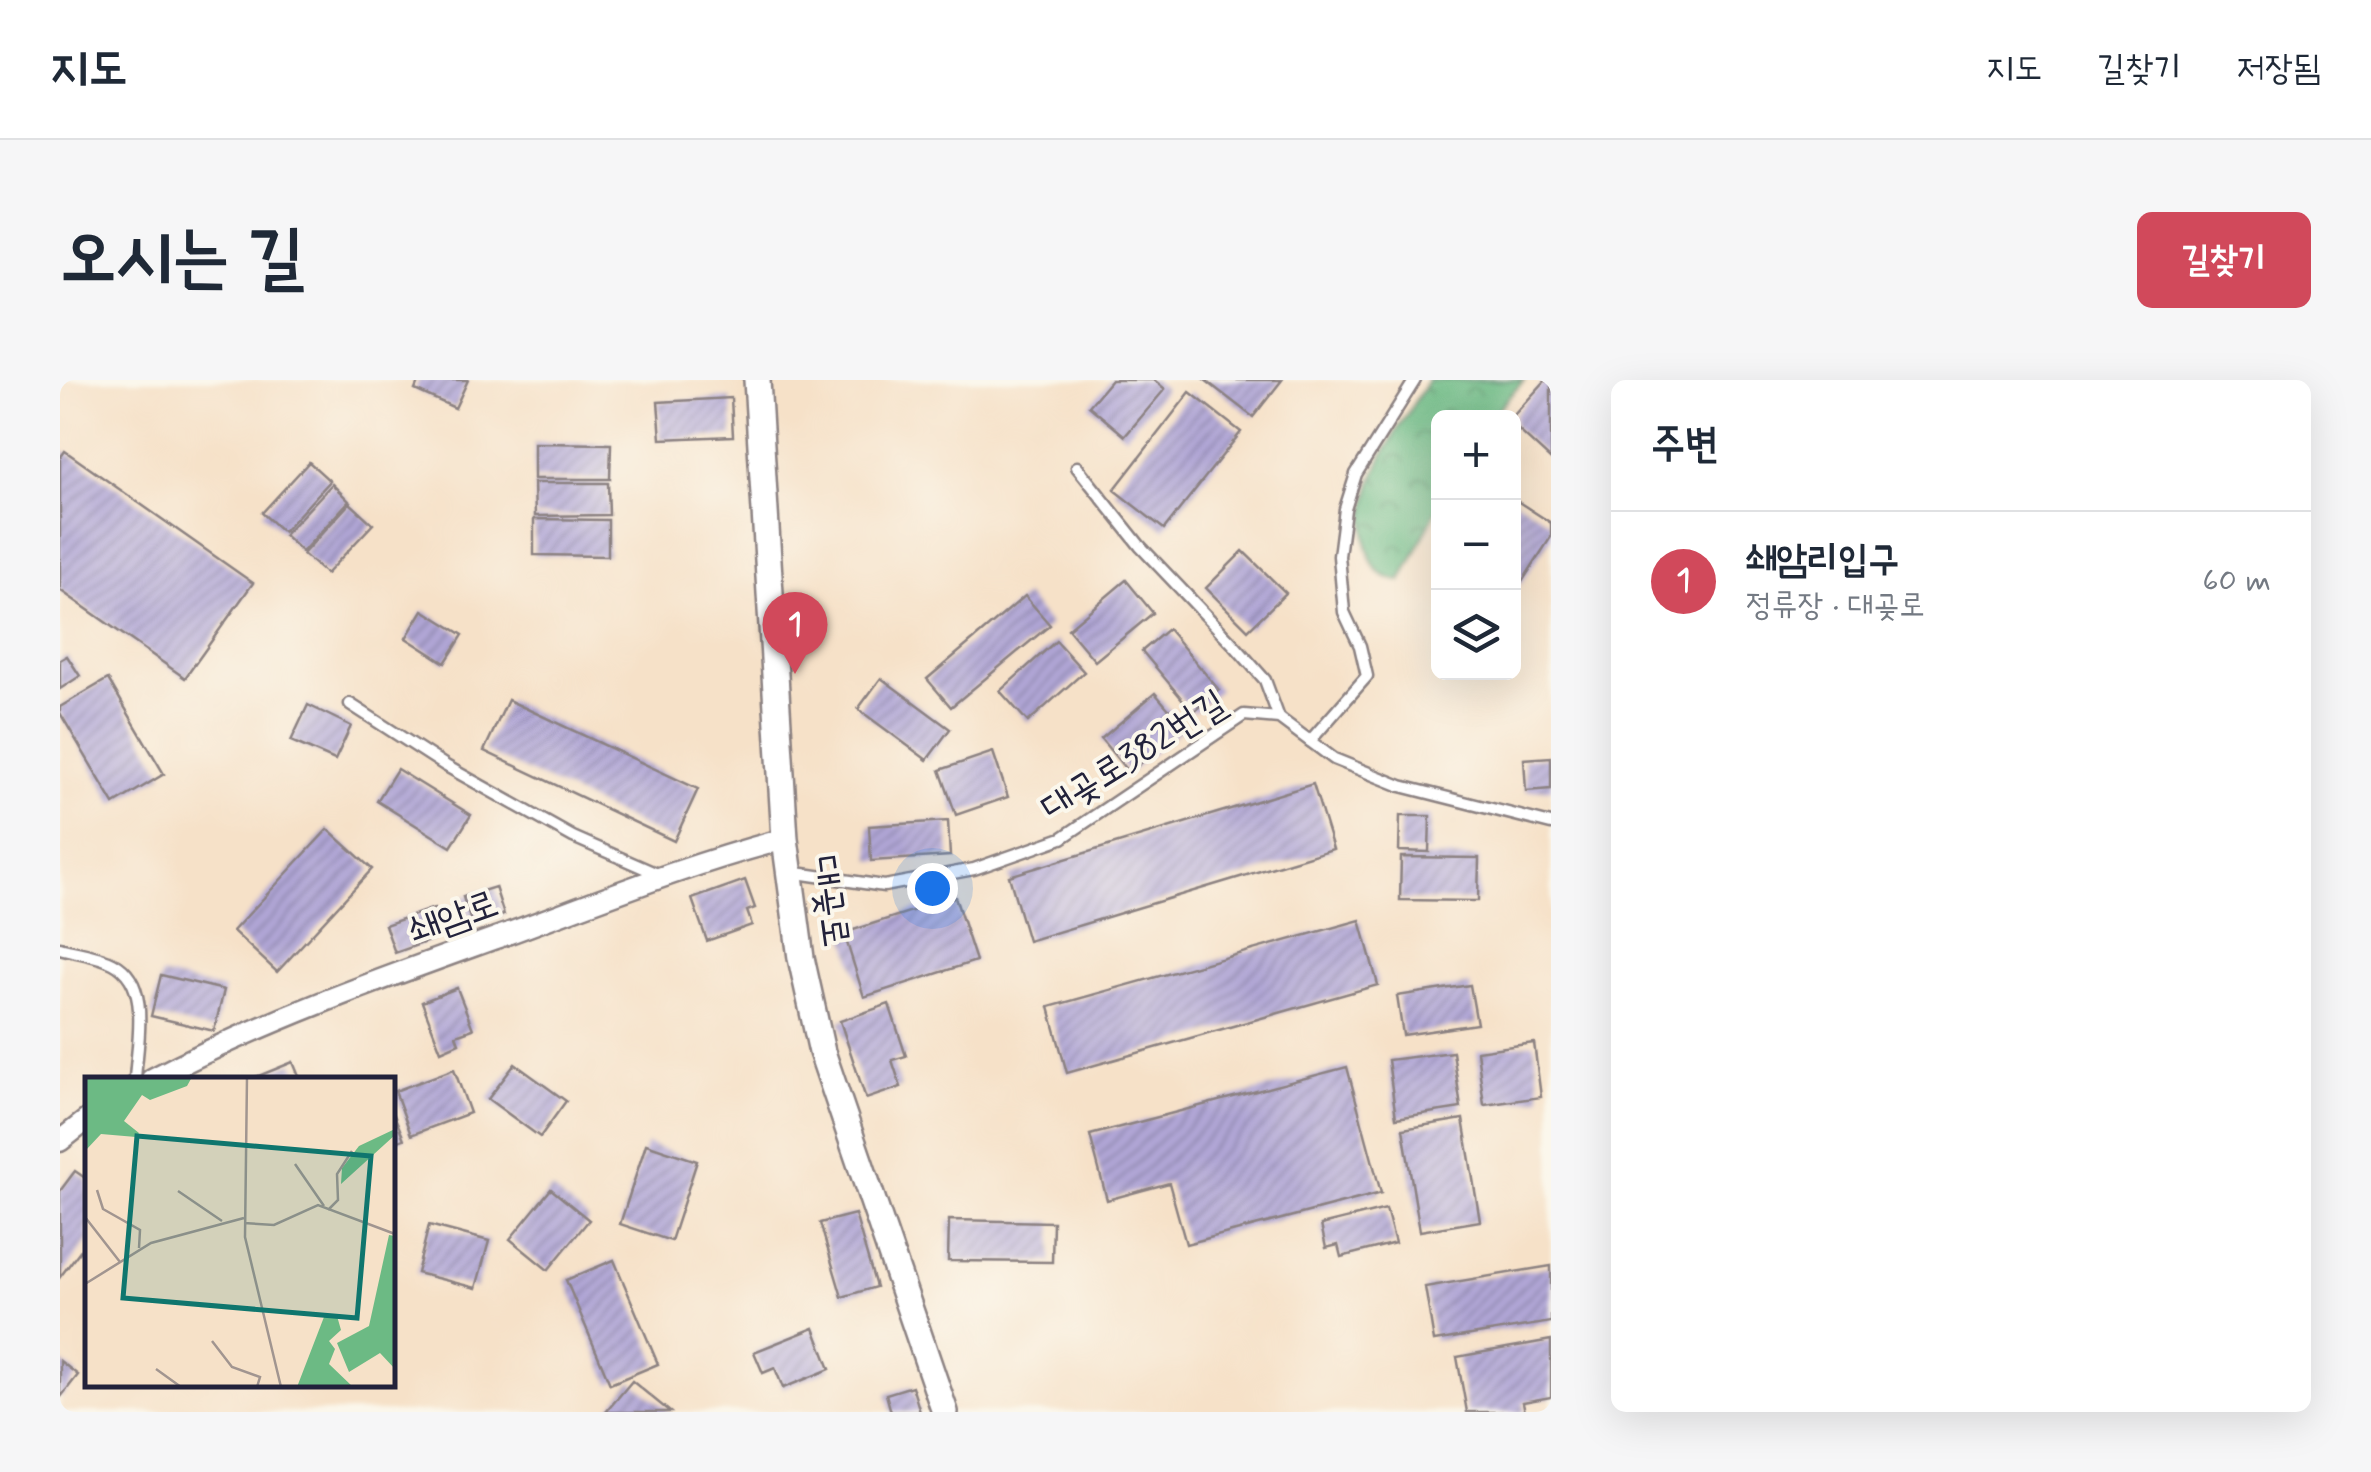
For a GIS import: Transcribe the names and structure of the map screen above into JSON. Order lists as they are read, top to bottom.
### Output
{
  "streets": {
    "street": ["대곶로", "쇄암로"],
    "lane": ["대곶로382번길"]
  },
  "crossings": [
    ["대곶로382번길", "대곶로"],
    ["대곶로", "쇄암로"]
  ],
  "page": {
    "header": "지도",
    "nav": ["지도", "길찾기", "저장됨"],
    "buttons": "길찾기",
    "title": "오시는 길",
    "heading": "주변",
    "map_buttons": ["+", "−"],
    "list": [
      {
        "mark": "1",
        "name": "쇄암리입구",
        "note": "정류장 · 대곶로",
        "value": "60 m"
      }
    ],
    "pins": "1"
  }
}
